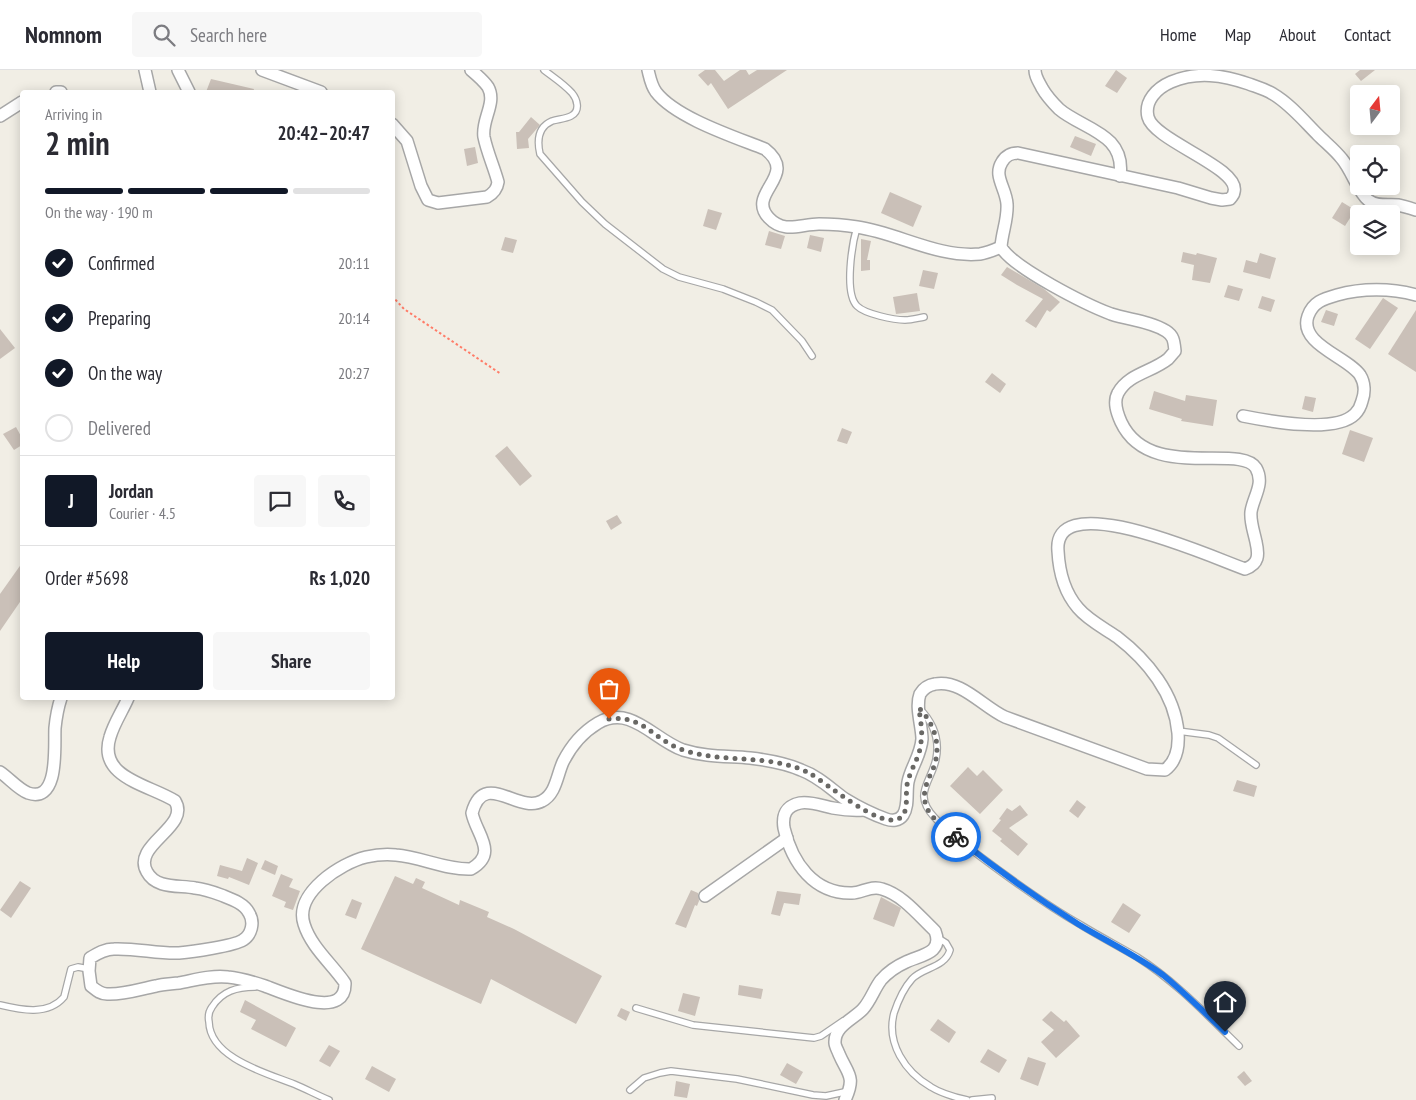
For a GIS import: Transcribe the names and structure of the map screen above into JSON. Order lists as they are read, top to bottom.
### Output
{
  "north": "top",
  "page": {
    "header": "Nomnom",
    "search": "Search here",
    "nav": [
      "Home",
      "Map",
      "About",
      "Contact"
    ],
    "heading": ["2 min", "Arriving in", "20:42–20:47"],
    "panel": [
      "Jordan",
      "Courier · 4.5",
      "Order #5698",
      "Rs 1,020"
    ],
    "bar": "On the way · 190 m",
    "list": [
      ["Confirmed", "20:11"],
      ["Preparing", "20:14"],
      ["On the way", "20:27"],
      "Delivered"
    ],
    "round": "J",
    "buttons": ["Help", "Share"]
  }
}
